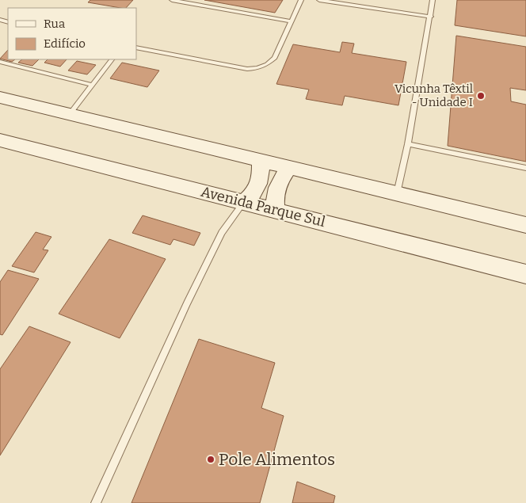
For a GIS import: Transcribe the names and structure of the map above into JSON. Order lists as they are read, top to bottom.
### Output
{
  "streets": {
    "street": ["Avenida Parque Sul"]
  },
  "places": ["Vicunha Têxtil - Unidade I", "Pole Alimentos"],
  "legend": ["Rua", "Edifício"]
}
